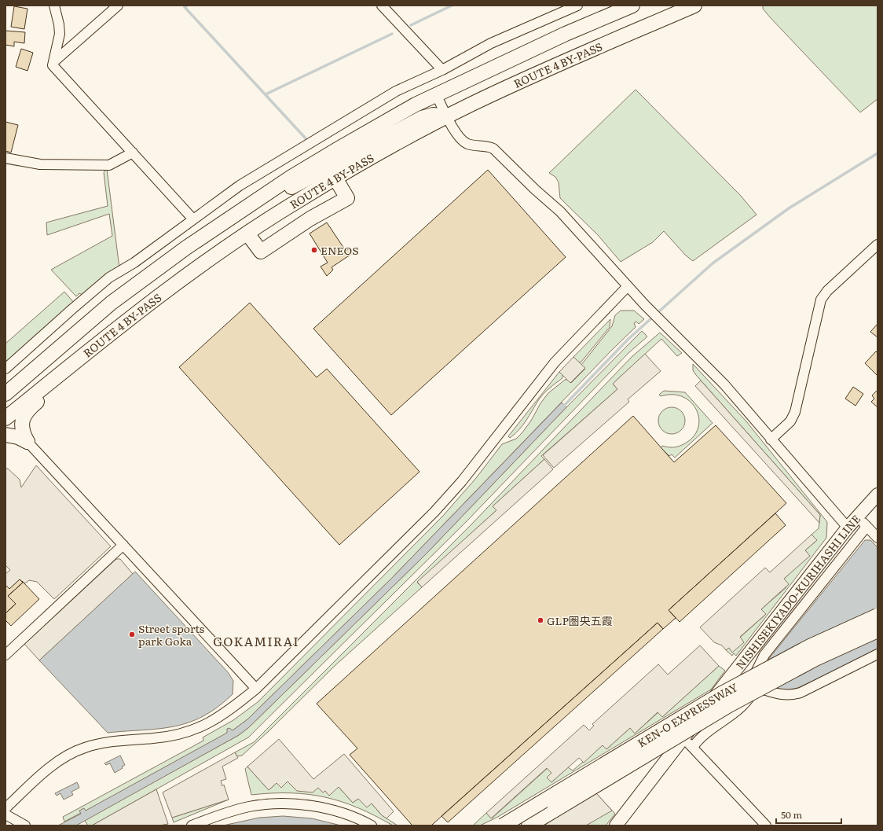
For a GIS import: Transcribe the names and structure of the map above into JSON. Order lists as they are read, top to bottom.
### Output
{
  "streets": {
    "highway": ["ROUTE 4 BY-PASS", "KEN-O EXPRESSWAY"],
    "main road": ["NISHISEKIYADO-KURIHASHI LINE"]
  },
  "districts": ["GOKAMIRAI"],
  "places": ["ENEOS", "GLP圏央五霞", "Street sports park Goka"],
  "scale_bar": "50 m"
}
